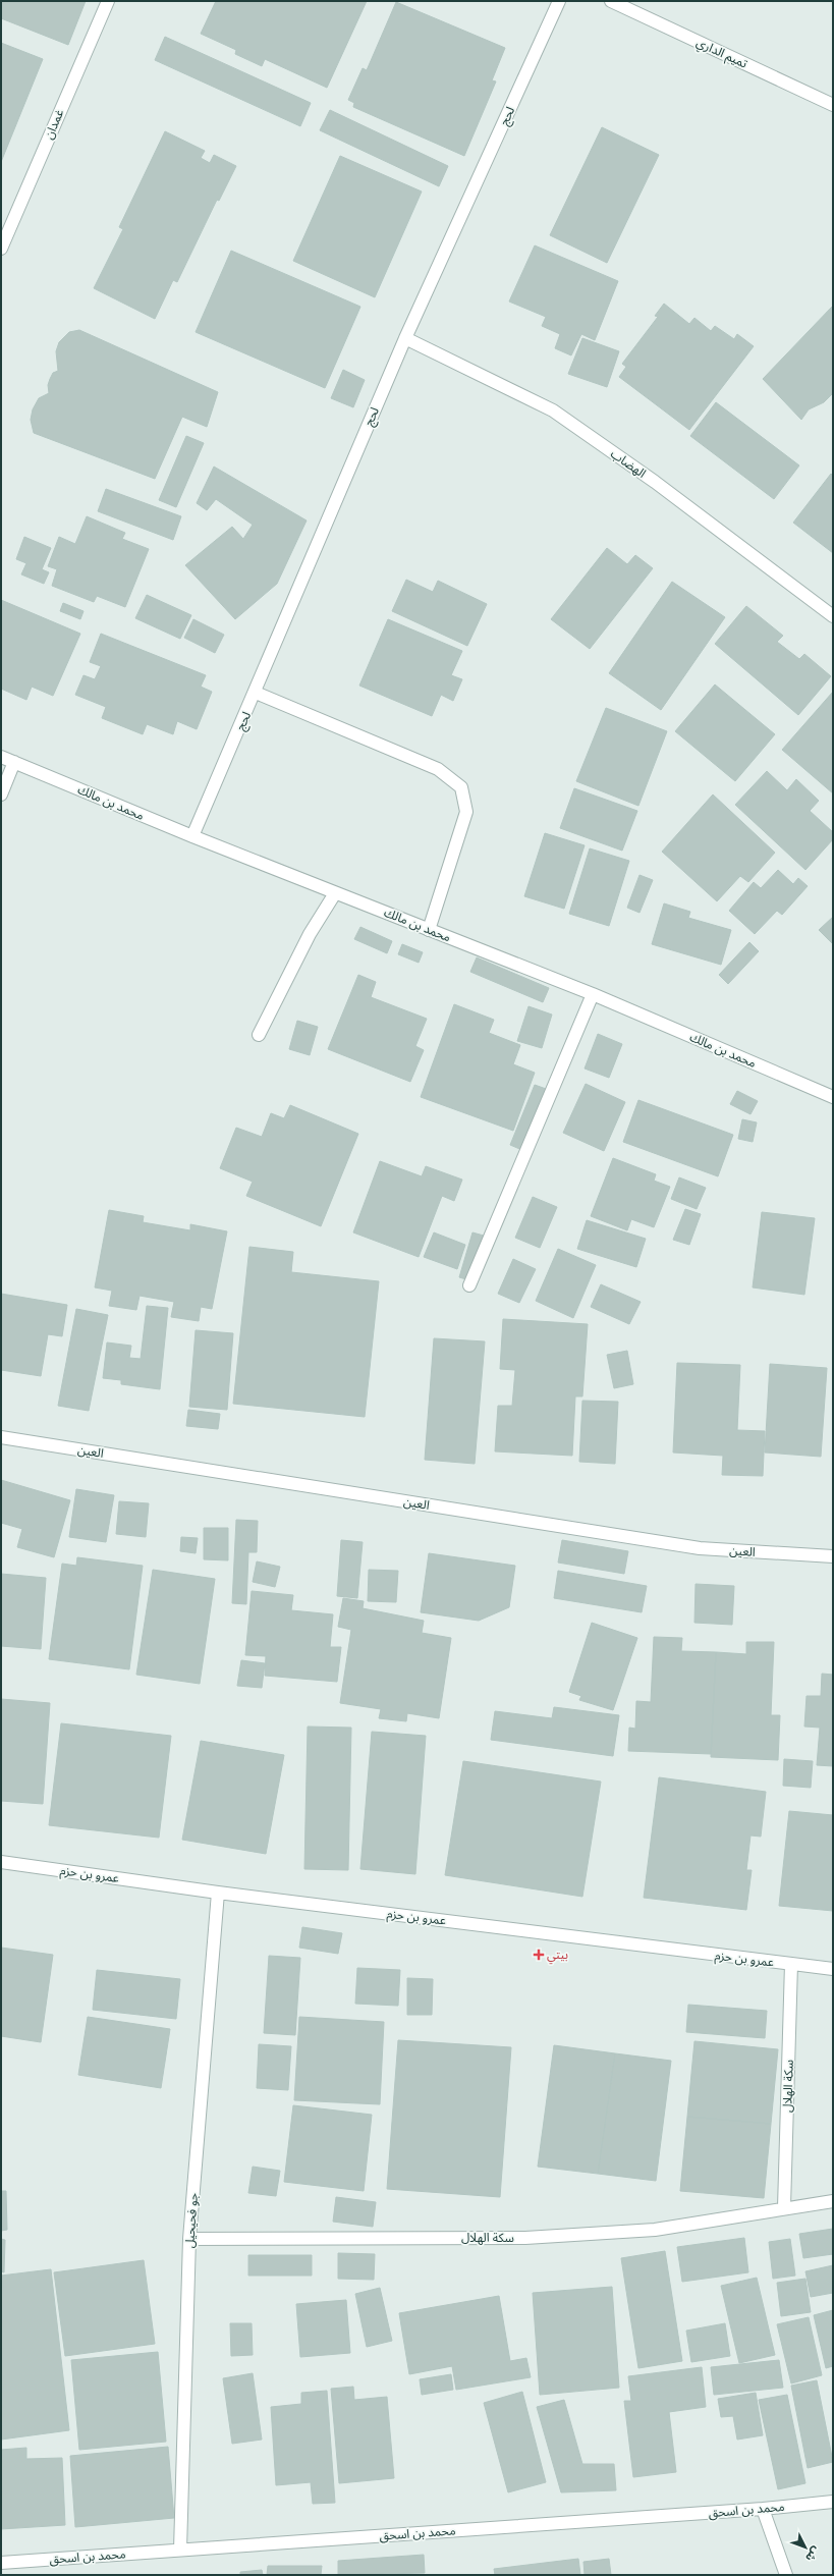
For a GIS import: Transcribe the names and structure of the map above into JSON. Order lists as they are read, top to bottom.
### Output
{
  "streets": {
    "street": [
      "تميم الداري",
      "لحج",
      "غمدان",
      "الهضاب",
      "محمد بن مالك",
      "العين",
      "عمرو بن حزم",
      "سكة الهلال",
      "جو فحيحيل",
      "محمد بن اسحق"
    ]
  },
  "crossings": [
    ["لحج", "الهضاب"],
    ["لحج", "محمد بن مالك"],
    ["عمرو بن حزم", "سكة الهلال"],
    ["عمرو بن حزم", "جو فحيحيل"],
    ["سكة الهلال", "جو فحيحيل"],
    ["جو فحيحيل", "محمد بن اسحق"]
  ],
  "places": {
    "health": ["بيتي"]
  },
  "north": "bottom right"
}
